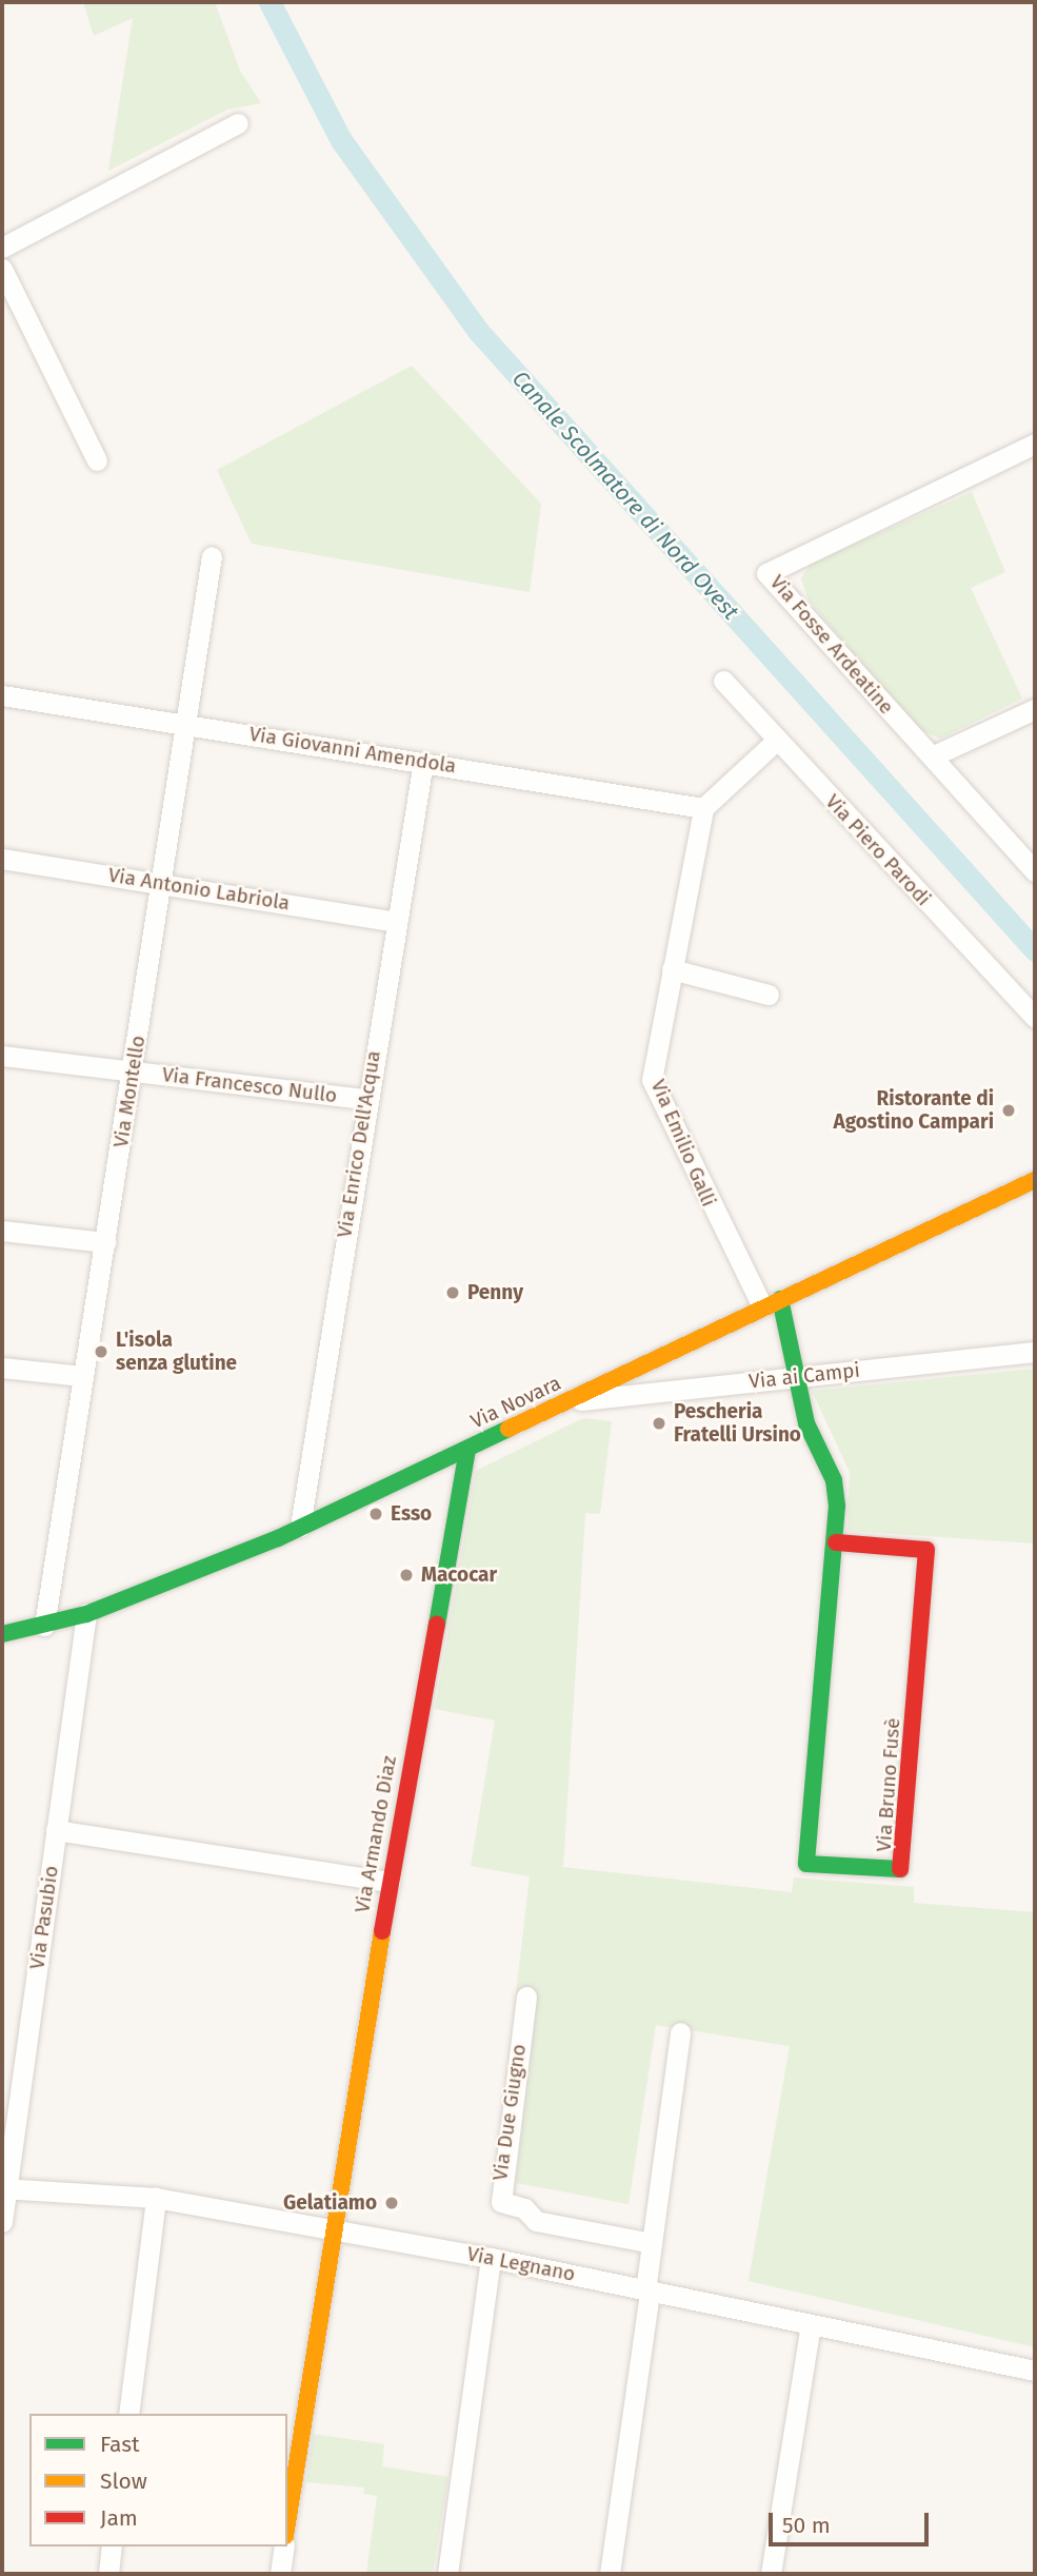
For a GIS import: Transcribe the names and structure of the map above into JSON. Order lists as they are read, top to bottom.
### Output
{
  "streets": {
    "street": [
      "Via Fosse Ardeatine",
      "Via Giovanni Amendola",
      "Via Piero Parodi",
      "Via Antonio Labriola",
      "Via Francesco Nullo",
      "Via Montello",
      "Via Emilio Galli",
      "Via Enrico Dell'Acqua",
      "Via ai Campi",
      "Via Novara",
      "Via Bruno Fusè",
      "Via Armando Diaz",
      "Via Pasubio",
      "Via Due Giugno",
      "Via Legnano"
    ]
  },
  "crossings": [
    ["Via Giovanni Amendola", "Via Montello"],
    ["Via Giovanni Amendola", "Via Emilio Galli"],
    ["Via Giovanni Amendola", "Via Enrico Dell'Acqua"],
    ["Via Antonio Labriola", "Via Montello"],
    ["Via Antonio Labriola", "Via Enrico Dell'Acqua"],
    ["Via Francesco Nullo", "Via Montello"],
    ["Via Francesco Nullo", "Via Enrico Dell'Acqua"],
    ["Via Montello", "Via Novara"],
    ["Via Emilio Galli", "Via Novara"],
    ["Via Emilio Galli", "Via Bruno Fusè"],
    ["Via Enrico Dell'Acqua", "Via Novara"],
    ["Via ai Campi", "Via Novara"],
    ["Via ai Campi", "Via Bruno Fusè"],
    ["Via Novara", "Via Bruno Fusè"],
    ["Via Novara", "Via Armando Diaz"],
    ["Via Novara", "Via Pasubio"],
    ["Via Armando Diaz", "Via Legnano"],
    ["Via Pasubio", "Via Legnano"]
  ],
  "water": ["Canale Scolmatore di Nord Ovest"],
  "places": [
    "Ristorante di Agostino Campari",
    "Penny",
    "L'isola senza glutine",
    "Pescheria Fratelli Ursino",
    "Esso",
    "Macocar",
    "Gelatiamo"
  ],
  "legend": ["Fast", "Slow", "Jam"],
  "scale_bar": "50 m"
}
